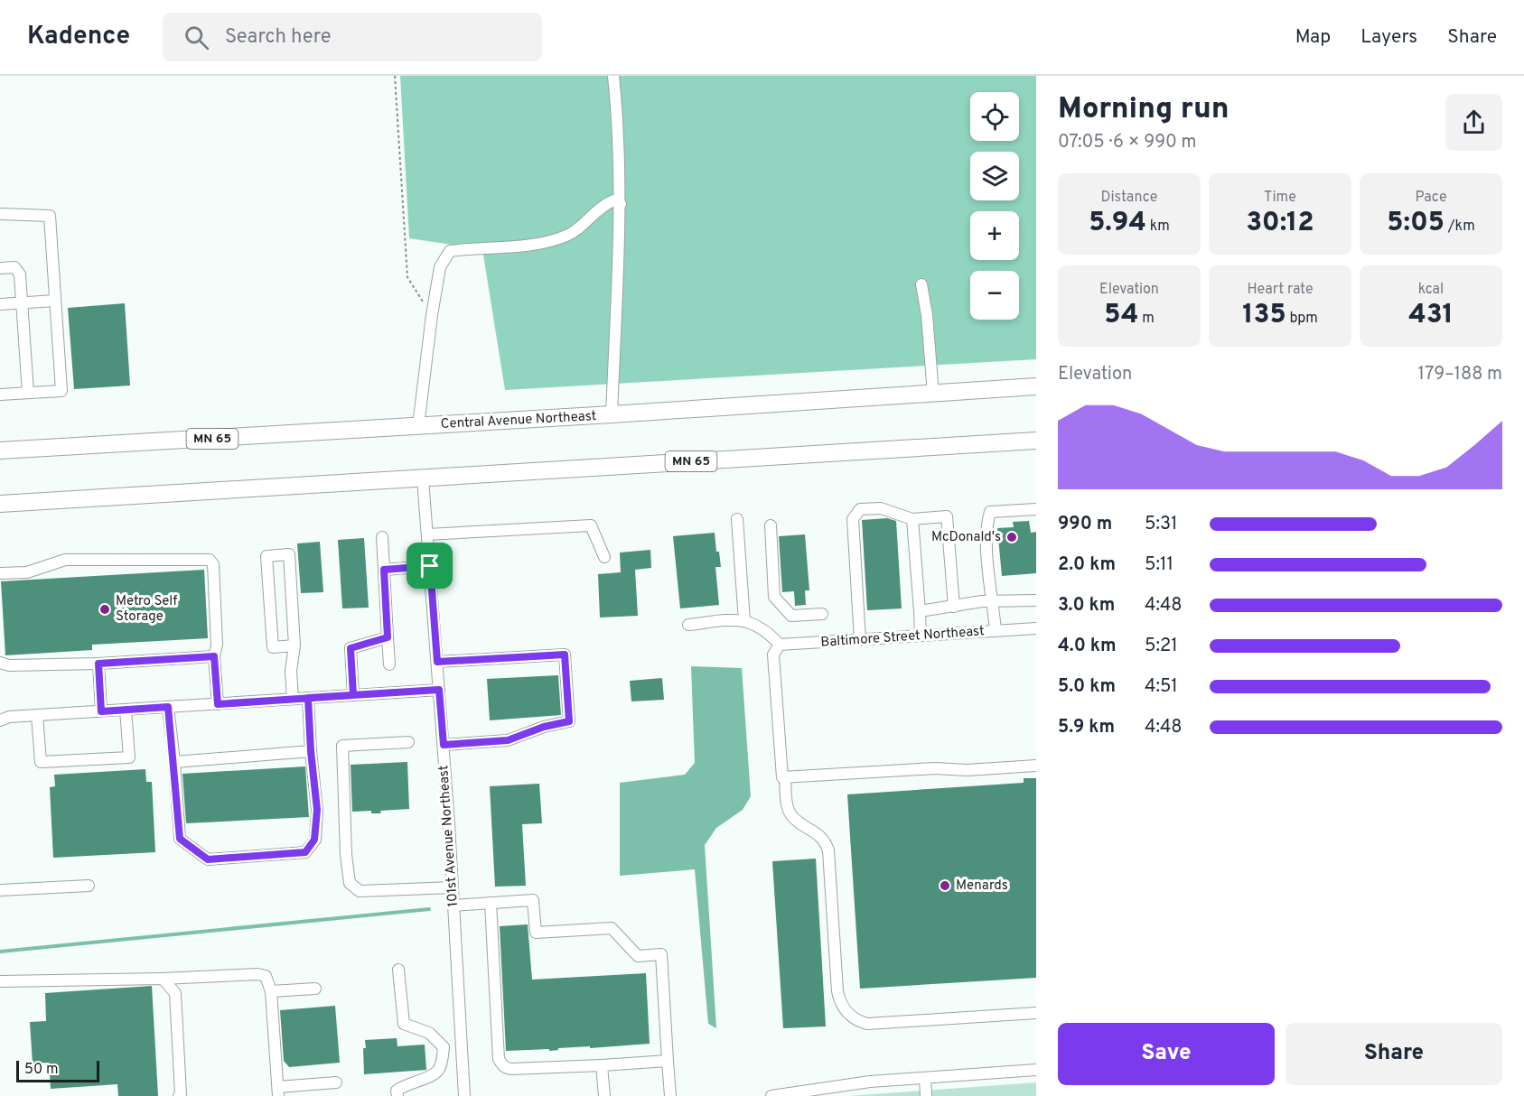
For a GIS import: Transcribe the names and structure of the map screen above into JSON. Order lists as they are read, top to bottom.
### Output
{
  "streets": {
    "highway": ["Central Avenue Northeast", "MN 65"],
    "street": ["Baltimore Street Northeast", "101st Avenue Northeast"]
  },
  "crossings": [
    ["MN 65", "101st Avenue Northeast"]
  ],
  "places": ["McDonald's", "Metro Self Storage", "Menards"],
  "scale_bar": "50 m",
  "page": {
    "header": "Kadence",
    "search": "Search here",
    "nav": ["Map", "Layers", "Share"],
    "heading": ["Morning run", "07:05 · 6 × 990 m"],
    "map_buttons": ["+", "−"],
    "stats": [
      ["Distance", "5.94 km"],
      ["Time", "30:12"],
      ["Pace", "5:05 /km"],
      ["Elevation", "54 m"],
      ["Heart rate", "135 bpm"],
      ["kcal", "431"]
    ],
    "chart": ["Elevation", "179–188 m"],
    "list": [
      {
        "name": "990 m",
        "note": "5:31"
      },
      {
        "name": "2.0 km",
        "note": "5:11"
      },
      {
        "name": "3.0 km",
        "note": "4:48"
      },
      {
        "name": "4.0 km",
        "note": "5:21"
      },
      {
        "name": "5.0 km",
        "note": "4:51"
      },
      {
        "name": "5.9 km",
        "note": "4:48"
      }
    ],
    "buttons": ["Save", "Share"],
    "scale": "50 m"
  }
}
